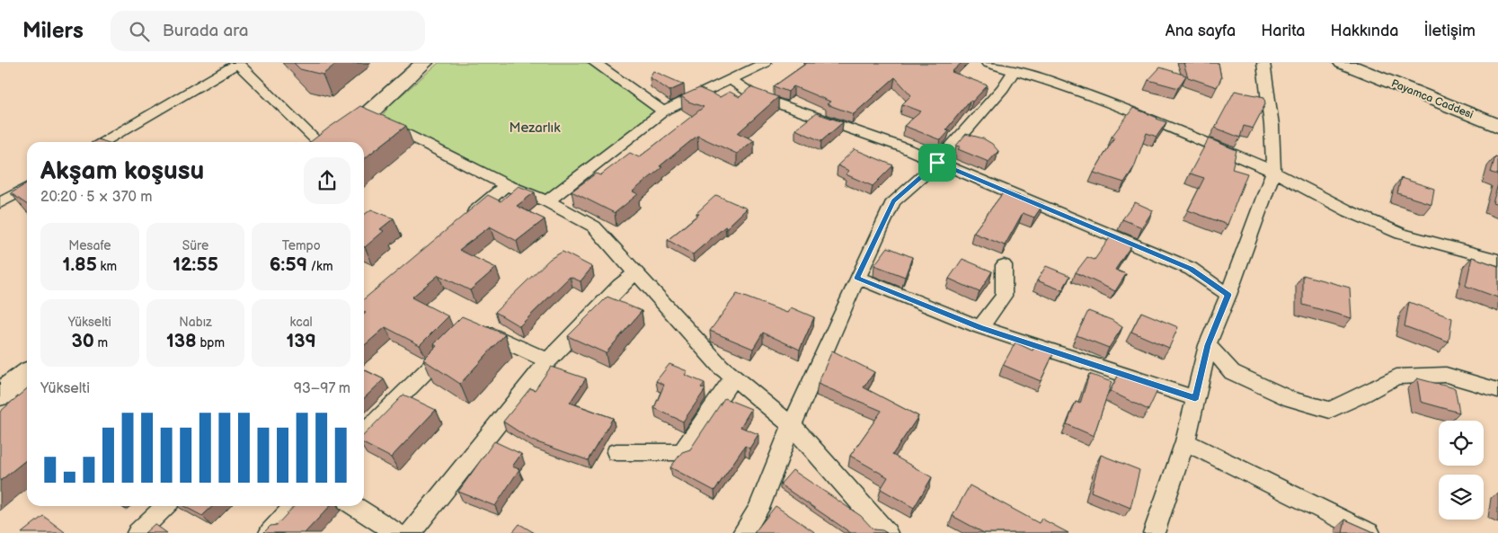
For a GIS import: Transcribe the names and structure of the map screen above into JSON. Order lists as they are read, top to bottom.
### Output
{
  "streets": {
    "street": ["Payamca Caddesi"]
  },
  "parks": ["Mezarlık"],
  "page": {
    "header": "Milers",
    "search": "Burada ara",
    "nav": [
      "Ana sayfa",
      "Harita",
      "Hakkında",
      "İletişim"
    ],
    "heading": ["Akşam koşusu", "20:20 · 5 × 370 m"],
    "stats": [
      ["Mesafe", "1.85 km"],
      ["Süre", "12:55"],
      ["Tempo", "6:59 /km"],
      ["Yükselti", "30 m"],
      ["Nabız", "138 bpm"],
      ["kcal", "139"]
    ],
    "chart": ["Yükselti", "93–97 m"]
  }
}
